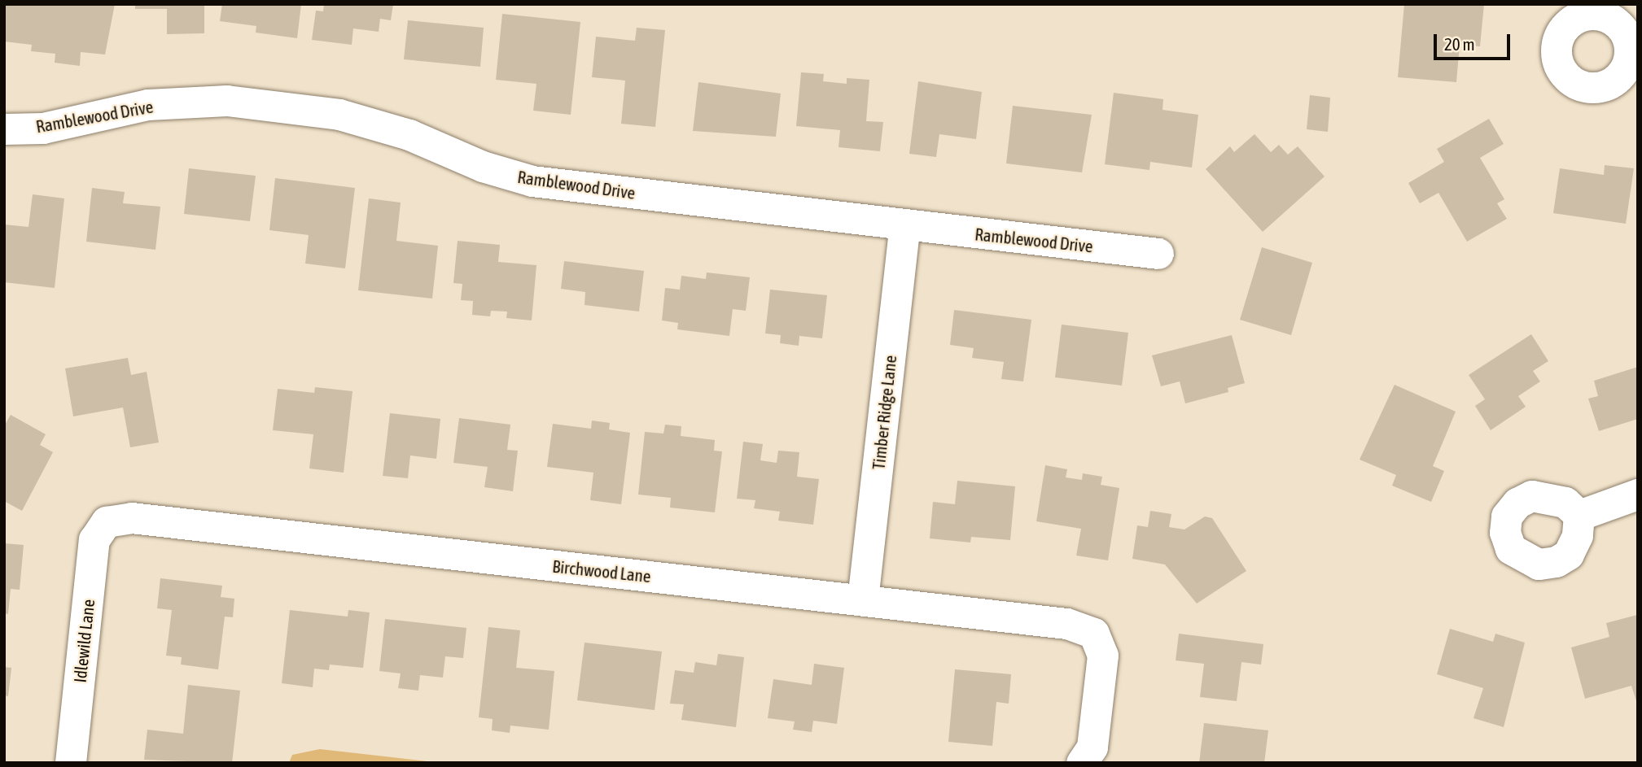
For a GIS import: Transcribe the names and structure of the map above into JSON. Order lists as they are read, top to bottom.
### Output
{
  "streets": {
    "street": [
      "Ramblewood Drive",
      "Timber Ridge Lane",
      "Birchwood Lane",
      "Idlewild Lane"
    ]
  },
  "crossings": [
    ["Ramblewood Drive", "Timber Ridge Lane"],
    ["Timber Ridge Lane", "Birchwood Lane"],
    ["Birchwood Lane", "Idlewild Lane"]
  ],
  "scale_bar": "20 m"
}
